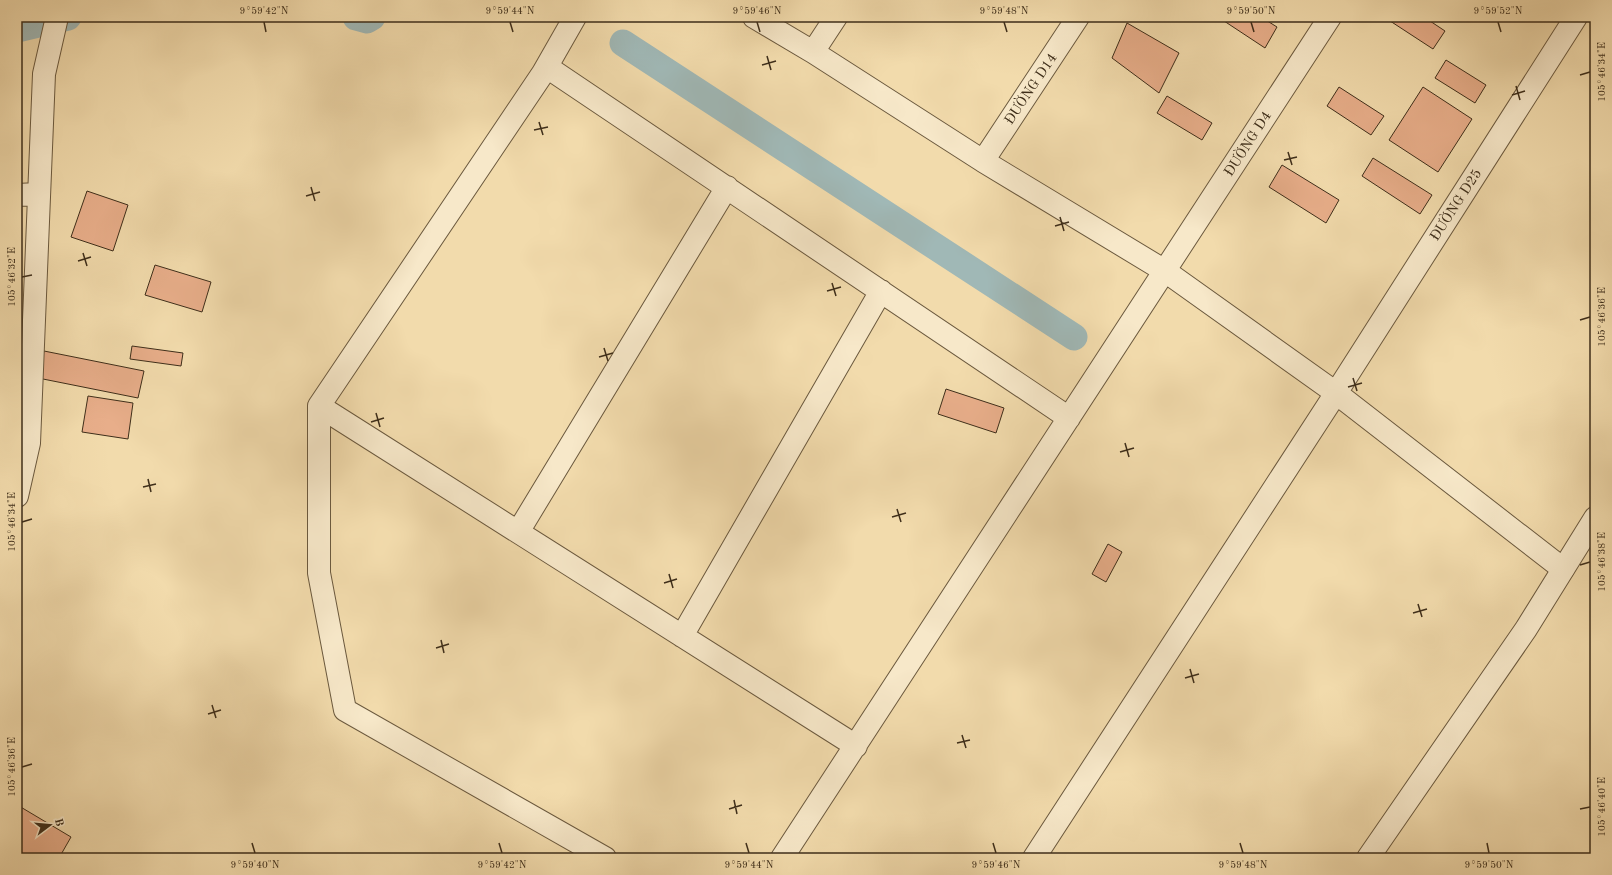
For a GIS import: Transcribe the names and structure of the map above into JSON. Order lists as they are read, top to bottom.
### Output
{
  "streets": {
    "street": ["ĐƯỜNG D14", "ĐƯỜNG D4", "ĐƯỜNG D25"]
  },
  "north": "right",
  "coordinates": [
    "9°59'42\"N",
    "9°59'44\"N",
    "9°59'46\"N",
    "9°59'48\"N",
    "9°59'50\"N",
    "9°59'52\"N",
    "105°46'34\"E",
    "105°46'32\"E",
    "105°46'36\"E",
    "105°46'38\"E",
    "105°46'40\"E",
    "9°59'40\"N"
  ]
}
